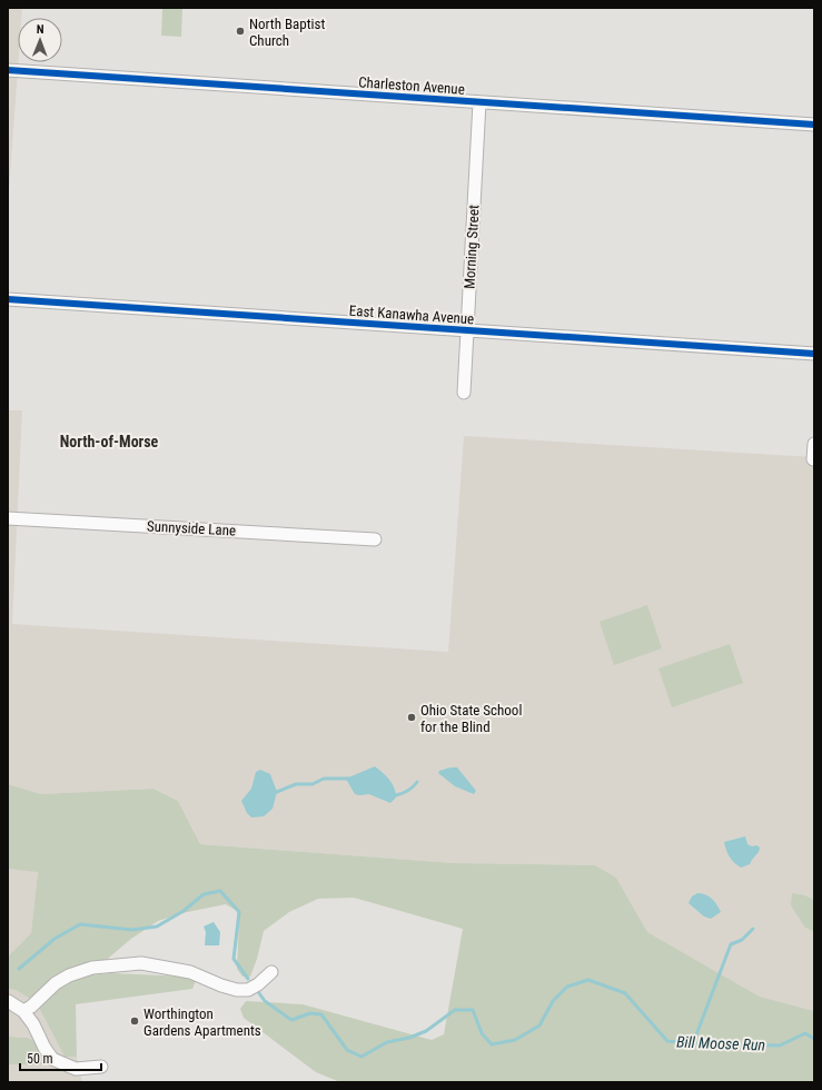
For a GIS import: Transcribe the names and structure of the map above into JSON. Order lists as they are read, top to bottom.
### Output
{
  "streets": {
    "street": [
      "Charleston Avenue",
      "Morning Street",
      "East Kanawha Avenue",
      "Sunnyside Lane"
    ]
  },
  "crossings": [
    ["Charleston Avenue", "Morning Street"],
    ["Morning Street", "East Kanawha Avenue"]
  ],
  "districts": ["North-of-Morse"],
  "water": ["Bill Moose Run"],
  "places": ["North Baptist Church", "Ohio State School for the Blind", "Worthington Gardens Apartments"],
  "scale_bar": "50 m",
  "north": "top"
}
